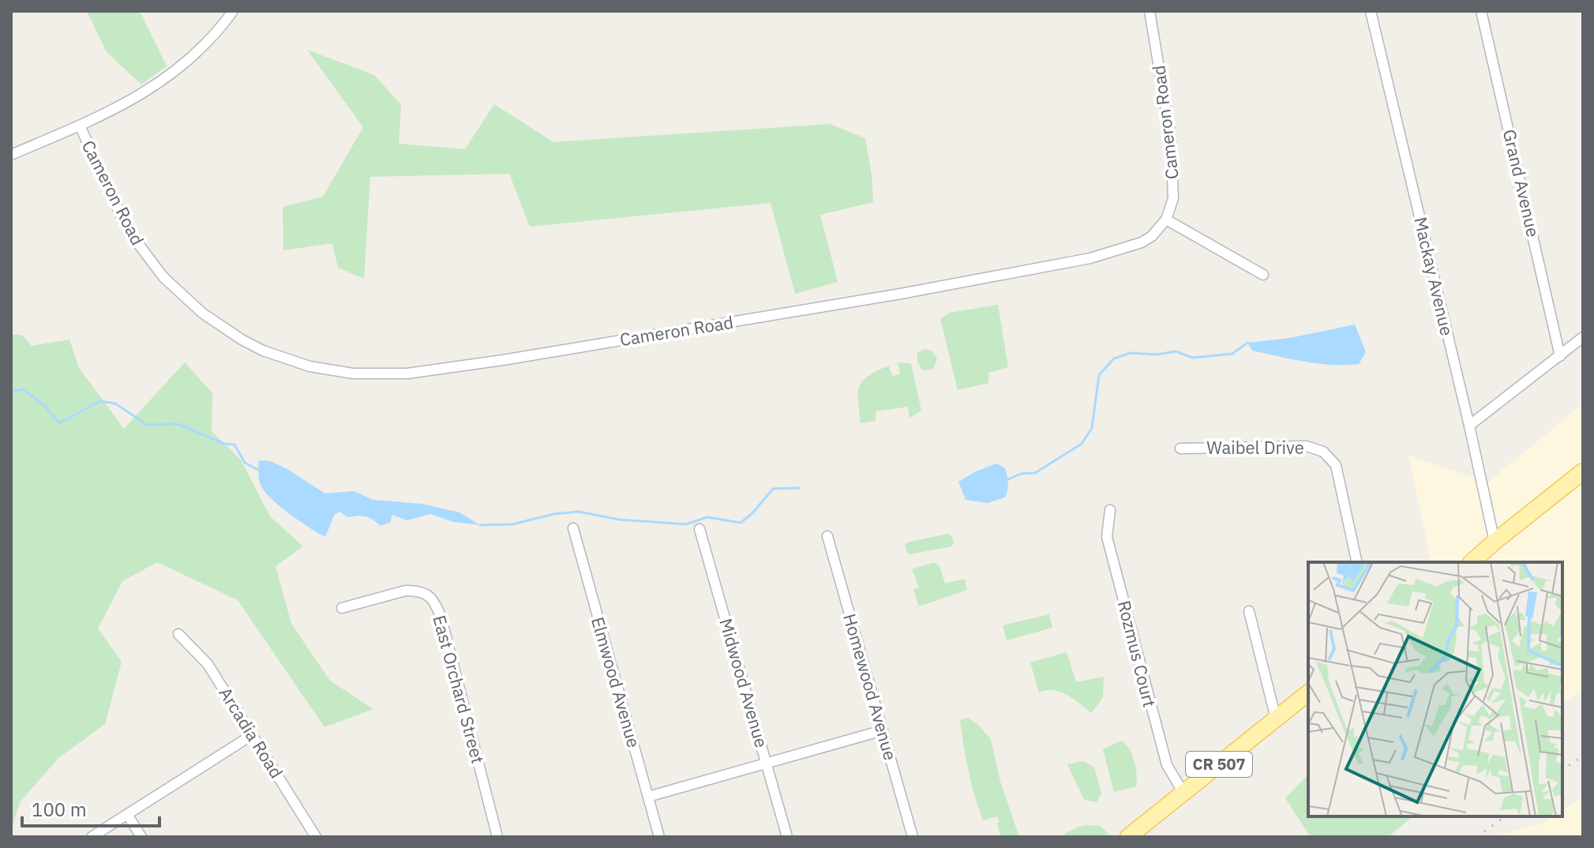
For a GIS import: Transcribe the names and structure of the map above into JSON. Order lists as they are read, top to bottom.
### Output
{
  "streets": {
    "main road": ["CR 507"],
    "street": [
      "Cameron Road",
      "Grand Avenue",
      "Mackay Avenue",
      "Waibel Drive",
      "Rozmus Court",
      "Elmwood Avenue",
      "Midwood Avenue",
      "Homewood Avenue",
      "East Orchard Street",
      "Arcadia Road"
    ]
  },
  "crossings": [
    ["Rozmus Court", "CR 507"]
  ],
  "scale_bar": "100 m"
}
